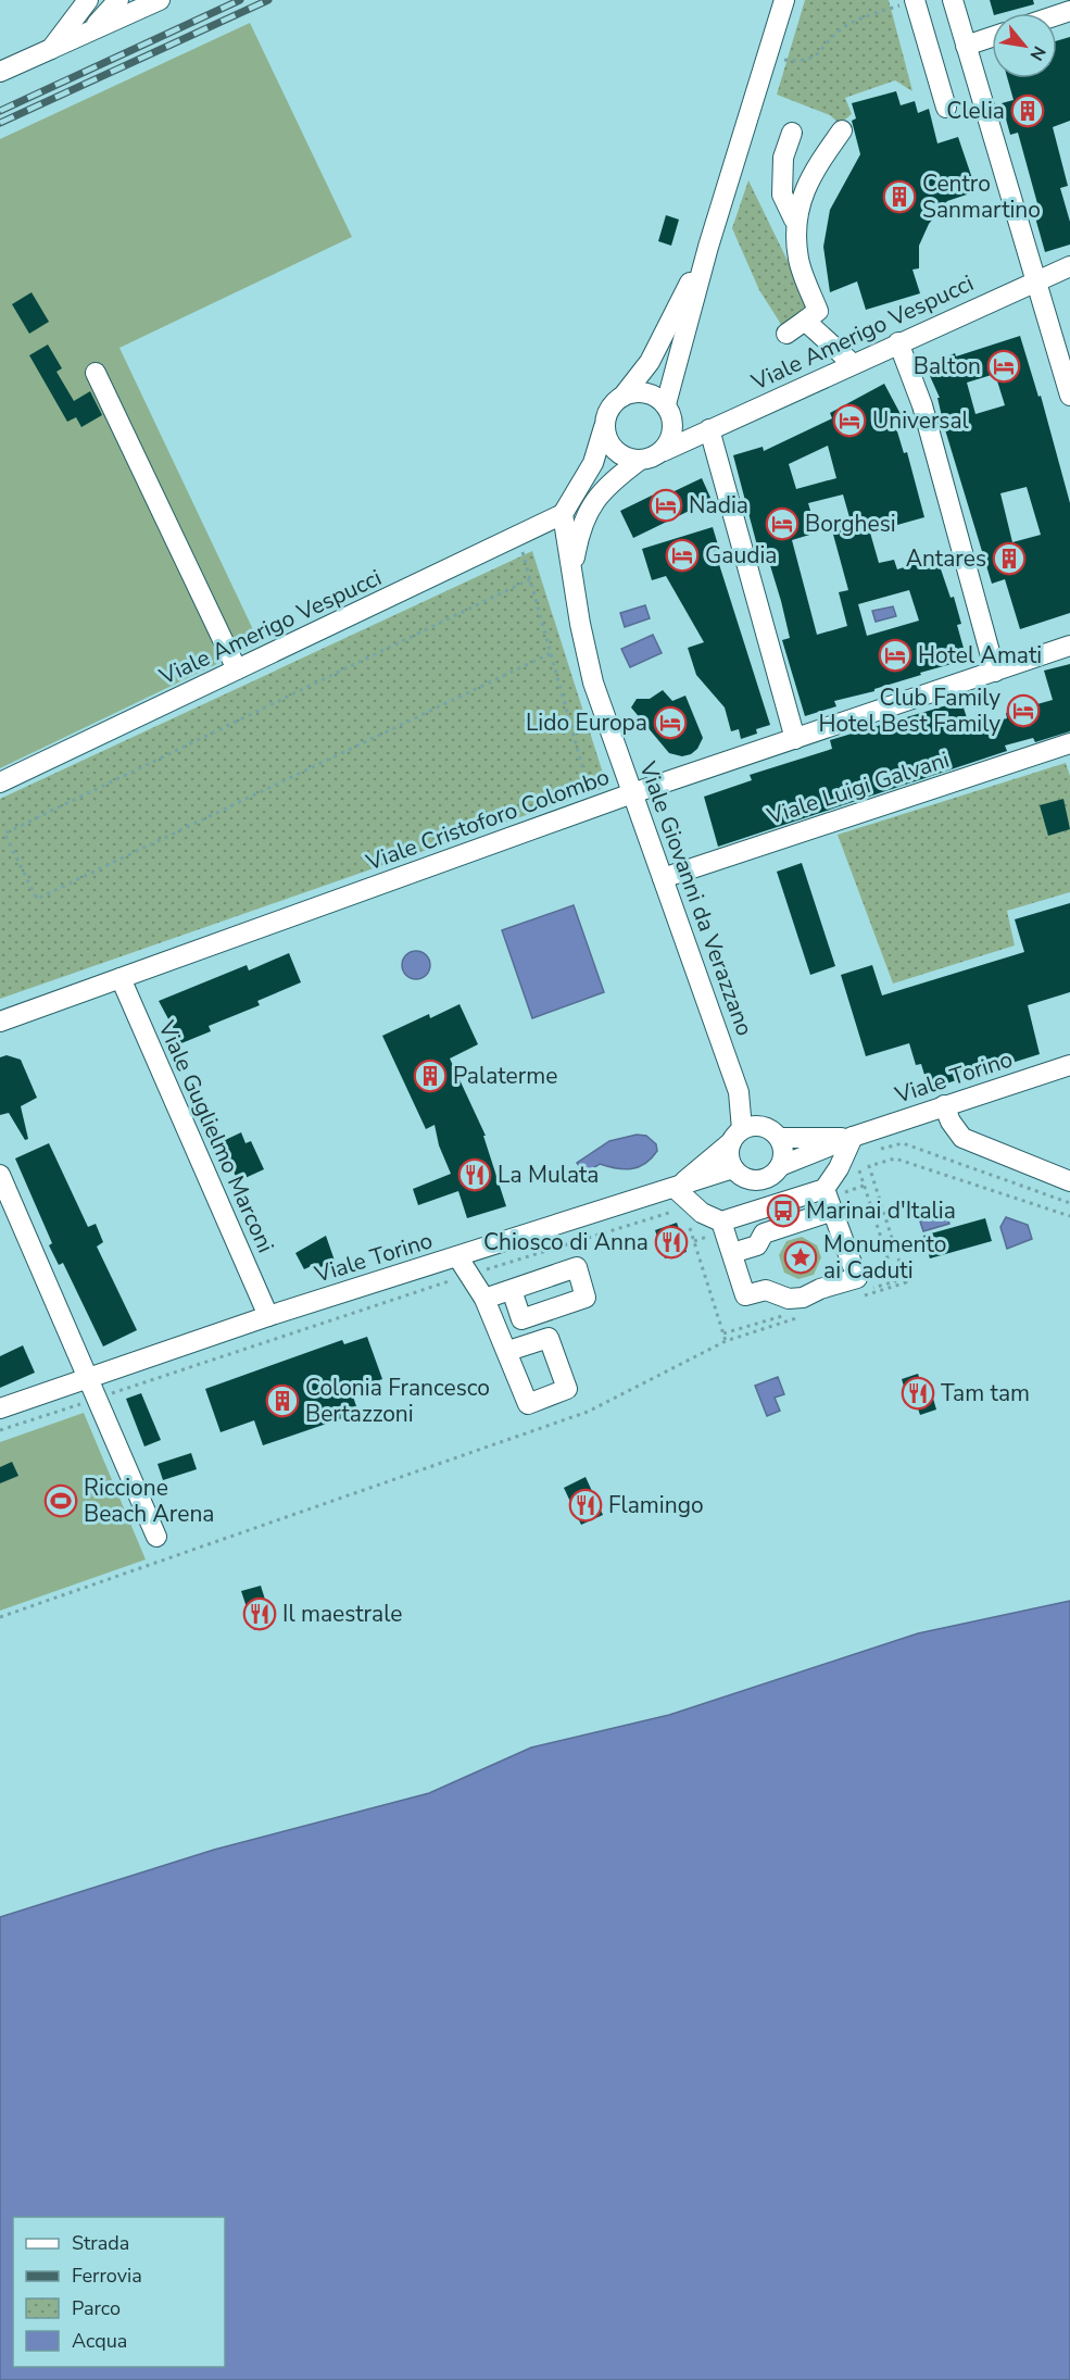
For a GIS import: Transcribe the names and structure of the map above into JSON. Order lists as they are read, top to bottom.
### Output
{
  "streets": {
    "street": [
      "Viale Amerigo Vespucci",
      "Viale Luigi Galvani",
      "Viale Cristoforo Colombo",
      "Viale Giovanni da Verazzano",
      "Viale Torino",
      "Viale Guglielmo Marconi"
    ]
  },
  "crossings": [
    ["Viale Amerigo Vespucci", "Viale Giovanni da Verazzano"],
    ["Viale Luigi Galvani", "Viale Giovanni da Verazzano"],
    ["Viale Cristoforo Colombo", "Viale Giovanni da Verazzano"],
    ["Viale Cristoforo Colombo", "Viale Guglielmo Marconi"],
    ["Viale Giovanni da Verazzano", "Viale Torino"],
    ["Viale Torino", "Viale Guglielmo Marconi"]
  ],
  "places": {
    "building": [
      "Clelia",
      "Centro Sanmartino",
      "Antares",
      "Palaterme",
      "Colonia Francesco Bertazzoni"
    ],
    "hotel": [
      "Balton",
      "Universal",
      "Nadia",
      "Borghesi",
      "Gaudia",
      "Hotel Amati",
      "Club Family Hotel Best Family",
      "Lido Europa"
    ],
    "restaurant": [
      "La Mulata",
      "Chiosco di Anna",
      "Tam tam",
      "Flamingo",
      "Il maestrale"
    ],
    "bus stop": ["Marinai d'Italia"],
    "place": ["Monumento ai Caduti"],
    "sports": ["Riccione Beach Arena"]
  },
  "legend": [
    "Strada",
    "Ferrovia",
    "Parco",
    "Acqua"
  ],
  "north": "bottom right"
}
